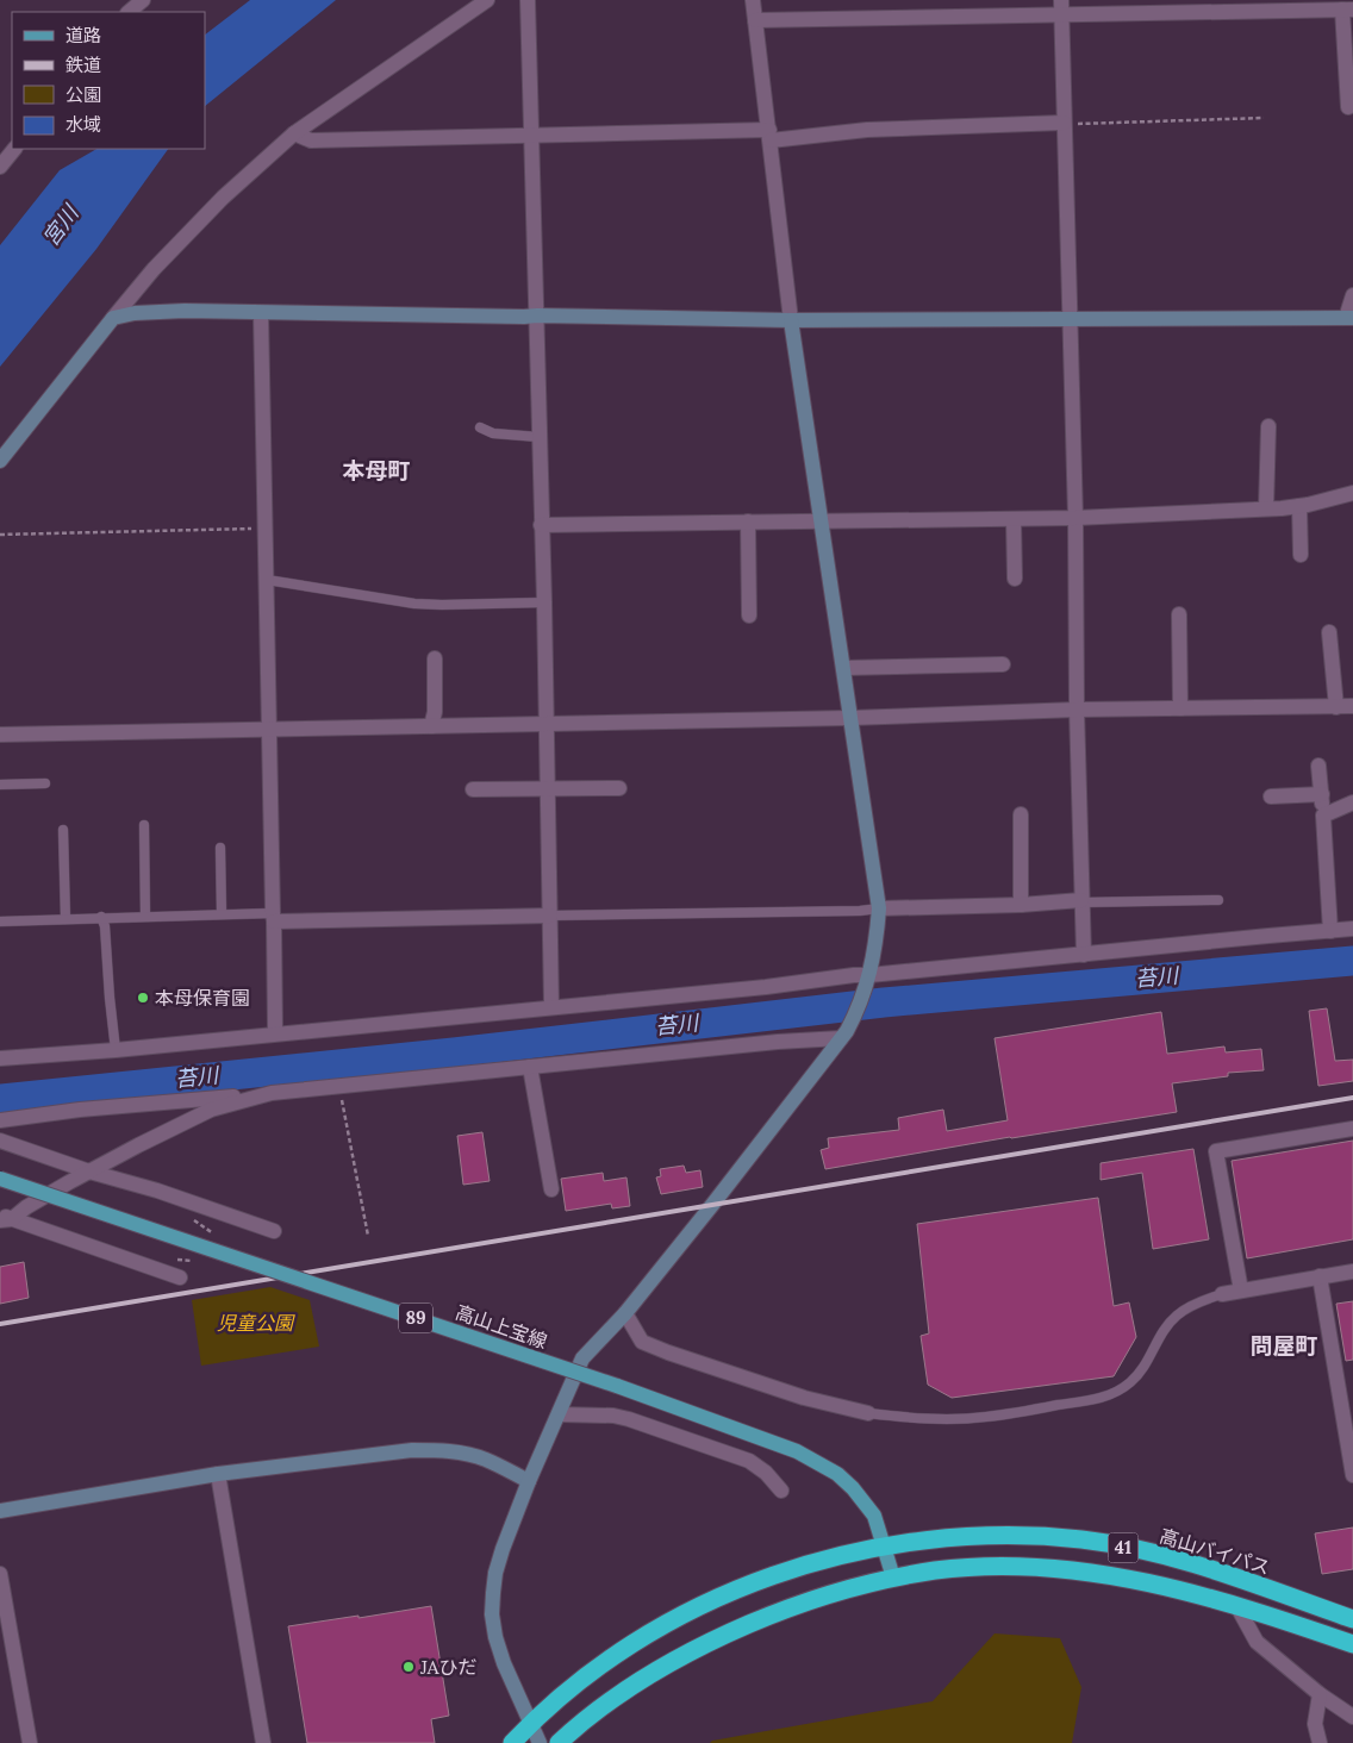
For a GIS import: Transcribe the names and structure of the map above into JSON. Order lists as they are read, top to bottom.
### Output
{
  "streets": {
    "highway": ["41", "高山バイパス"],
    "main road": ["89", "高山上宝線"]
  },
  "crossings": [
    ["高山上宝線", "41"],
    ["高山上宝線", "高山バイパス"],
    ["41", "高山バイパス"]
  ],
  "districts": ["本母町", "問屋町"],
  "water": ["宮川", "苔川"],
  "parks": ["児童公園"],
  "places": ["本母保育園", "JAひだ"],
  "legend": [
    "道路",
    "鉄道",
    "公園",
    "水域"
  ]
}
